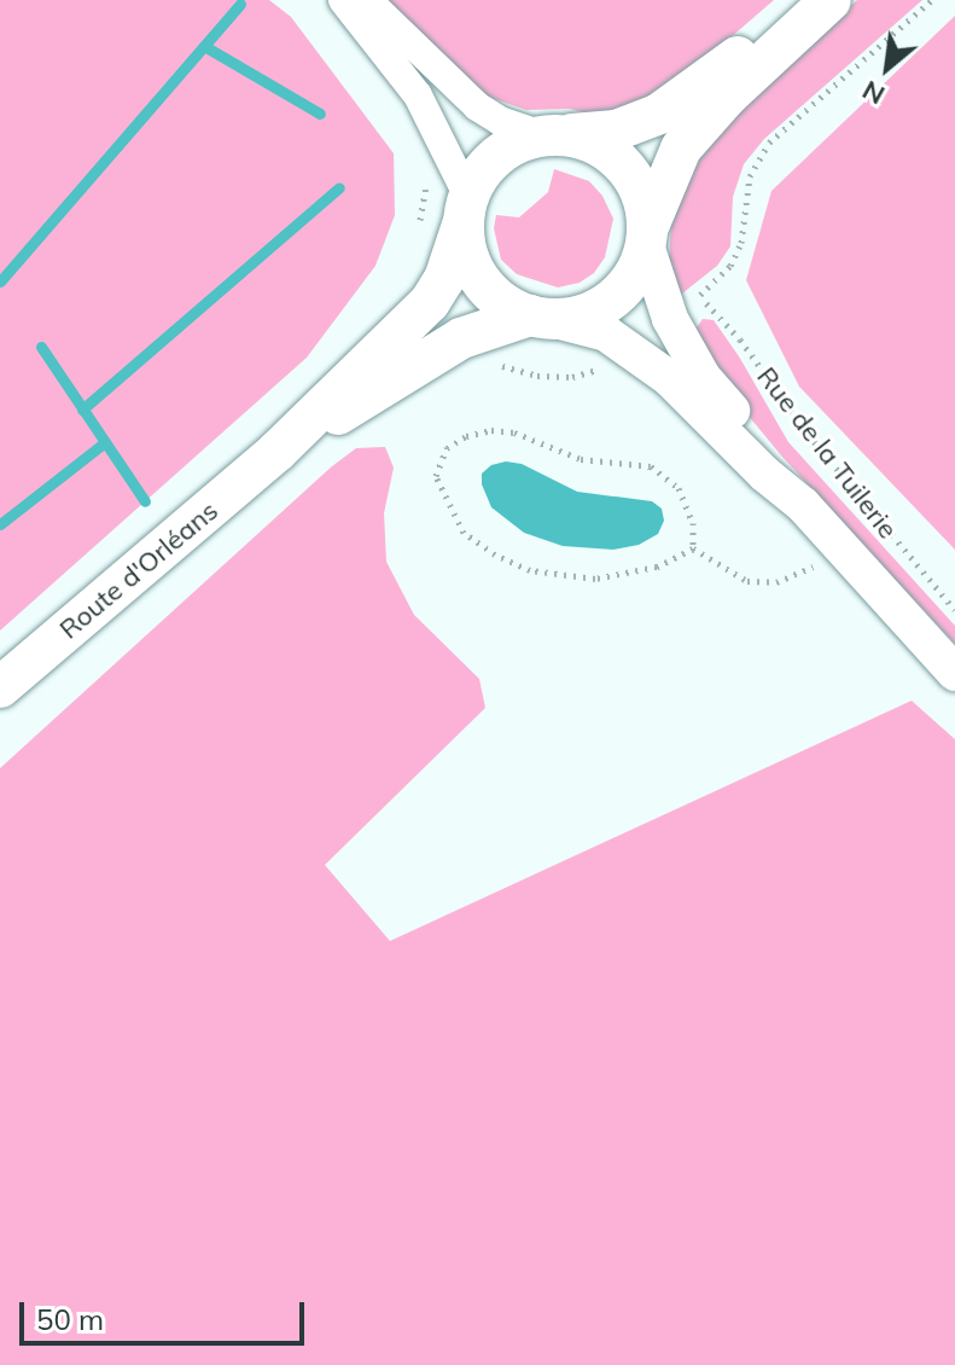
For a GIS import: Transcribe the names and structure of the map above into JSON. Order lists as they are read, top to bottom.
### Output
{
  "streets": {
    "main road": ["Route d'Orléans"],
    "street": ["Rue de la Tuilerie"]
  },
  "scale_bar": "50 m",
  "north": "bottom left"
}
